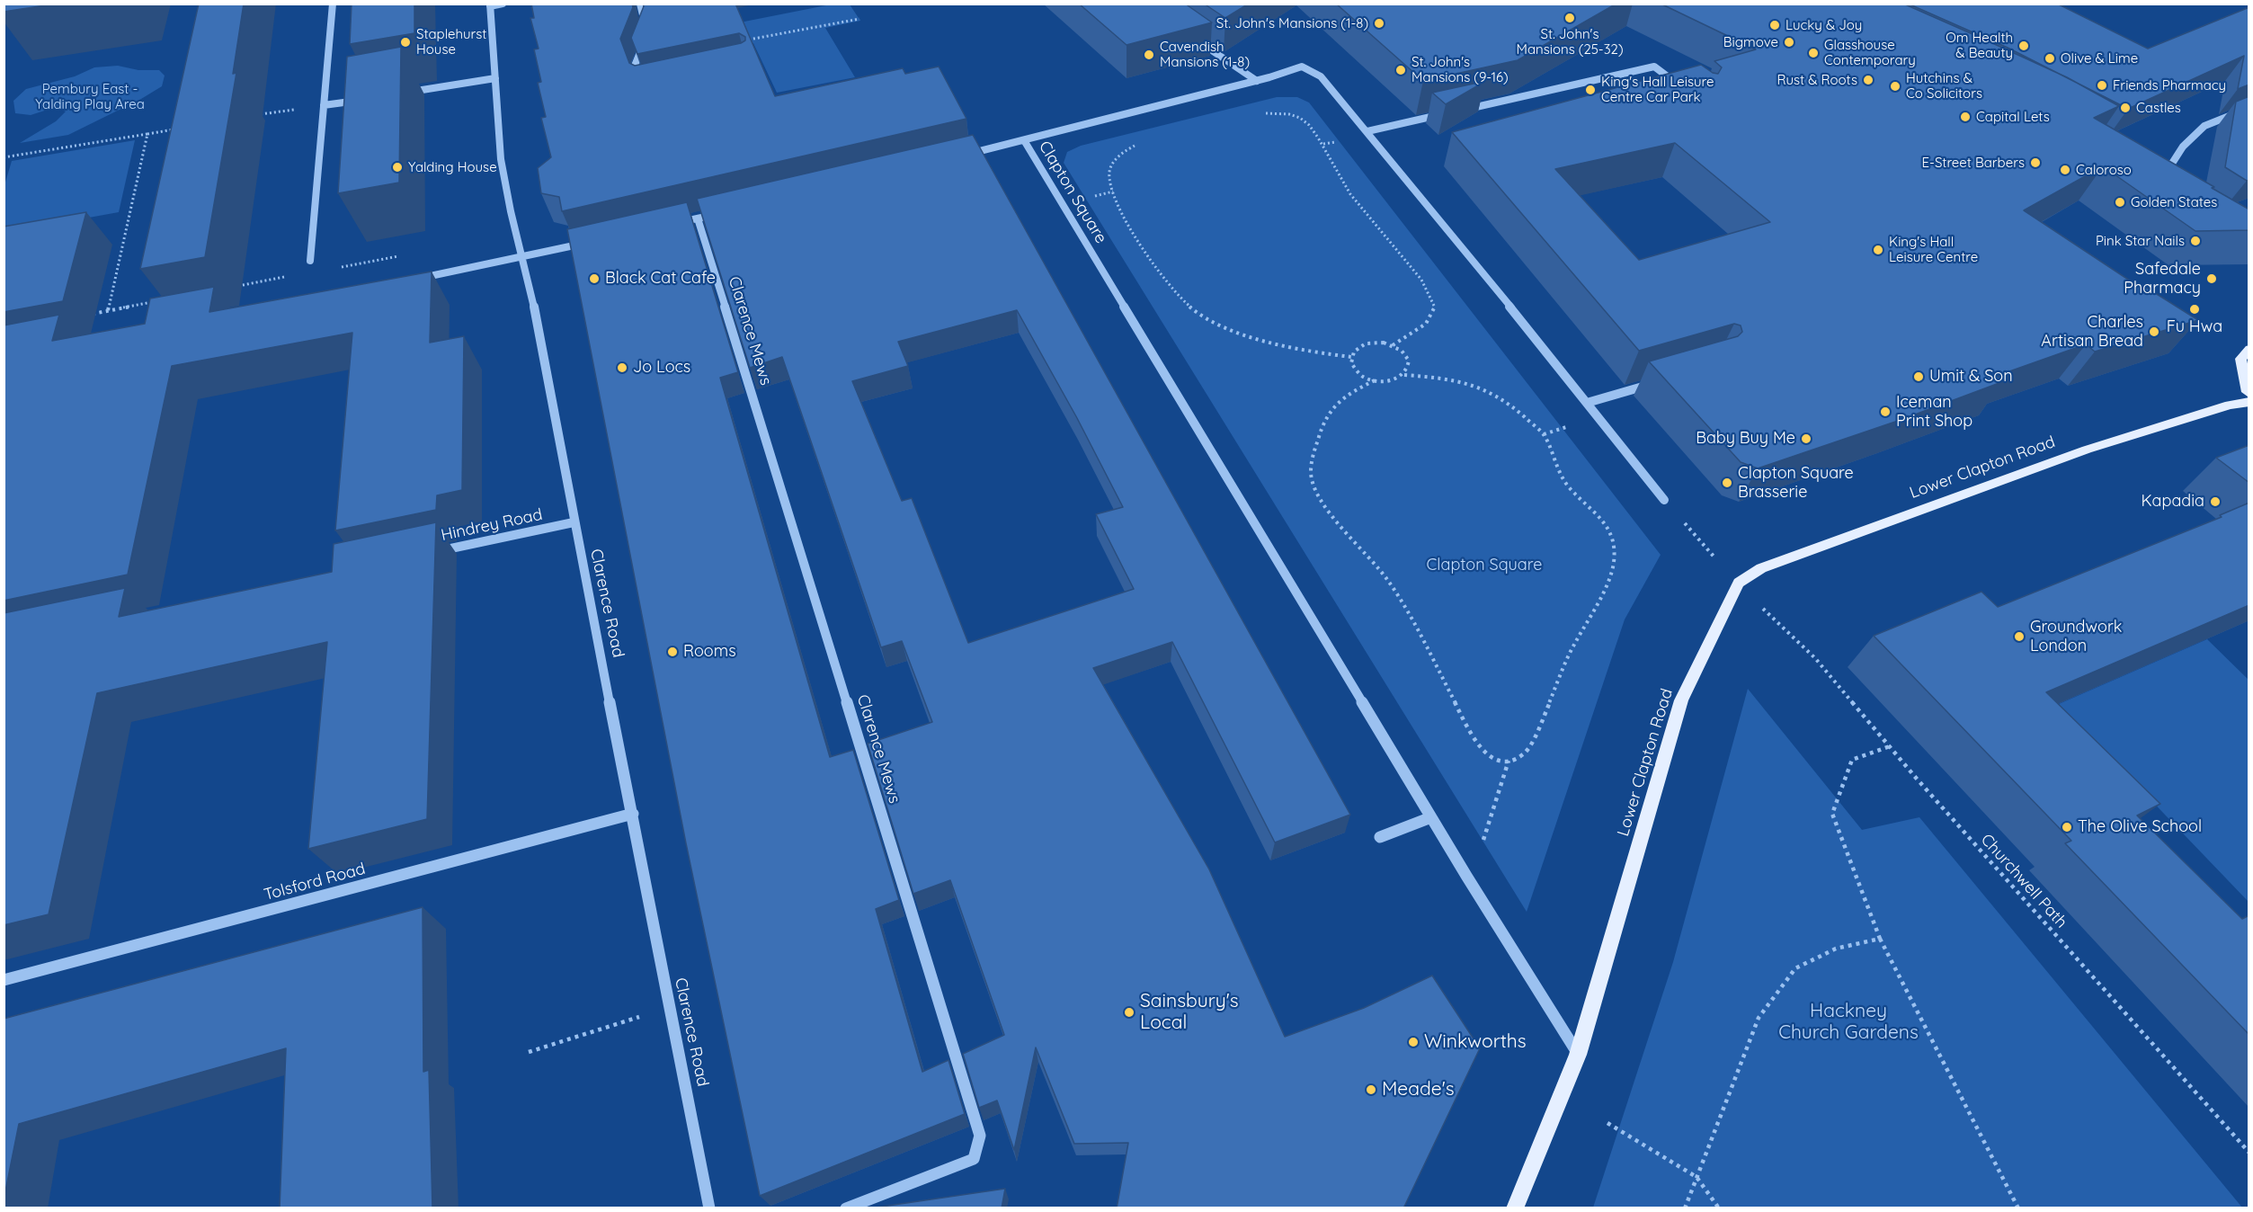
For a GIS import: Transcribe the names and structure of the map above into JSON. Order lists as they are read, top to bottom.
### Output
{
  "streets": {
    "main road": ["Lower Clapton Road"],
    "street": [
      "Clapton Square",
      "Clarence Mews",
      "Hindrey Road",
      "Clarence Road",
      "Tolsford Road"
    ],
    "path": ["Churchwell Path"]
  },
  "crossings": [
    ["Clapton Square", "Lower Clapton Road"],
    ["Hindrey Road", "Clarence Road"],
    ["Clarence Road", "Tolsford Road"]
  ],
  "parks": ["Pembury East - Yalding Play Area", "Clapton Square", "Hackney Church Gardens"],
  "places": [
    "St. John's Mansions (25-32)",
    "St. John's Mansions (1-8)",
    "Lucky & Joy",
    "Staplehurst House",
    "Bigmove",
    "Om Health & Beauty",
    "Glasshouse Contemporary",
    "Cavendish Mansions (1-8)",
    "Olive & Lime",
    "St. John's Mansions (9-16)",
    "Rust & Roots",
    "Friends Pharmacy",
    "Hutchins & Co Solicitors",
    "King's Hall Leisure Centre Car Park",
    "Castles",
    "Capital Lets",
    "E-Street Barbers",
    "Yalding House",
    "Caloroso",
    "Golden States",
    "Pink Star Nails",
    "King's Hall Leisure Centre",
    "Black Cat Cafe",
    "Safedale Pharmacy",
    "Fu Hwa",
    "Charles Artisan Bread",
    "Jo Locs",
    "Umit & Son",
    "Iceman Print Shop",
    "Baby Buy Me",
    "Clapton Square Brasserie",
    "Kapadia",
    "Groundwork London",
    "Rooms",
    "The Olive School",
    "Sainsbury's Local",
    "Winkworths",
    "Meade's"
  ]
}
